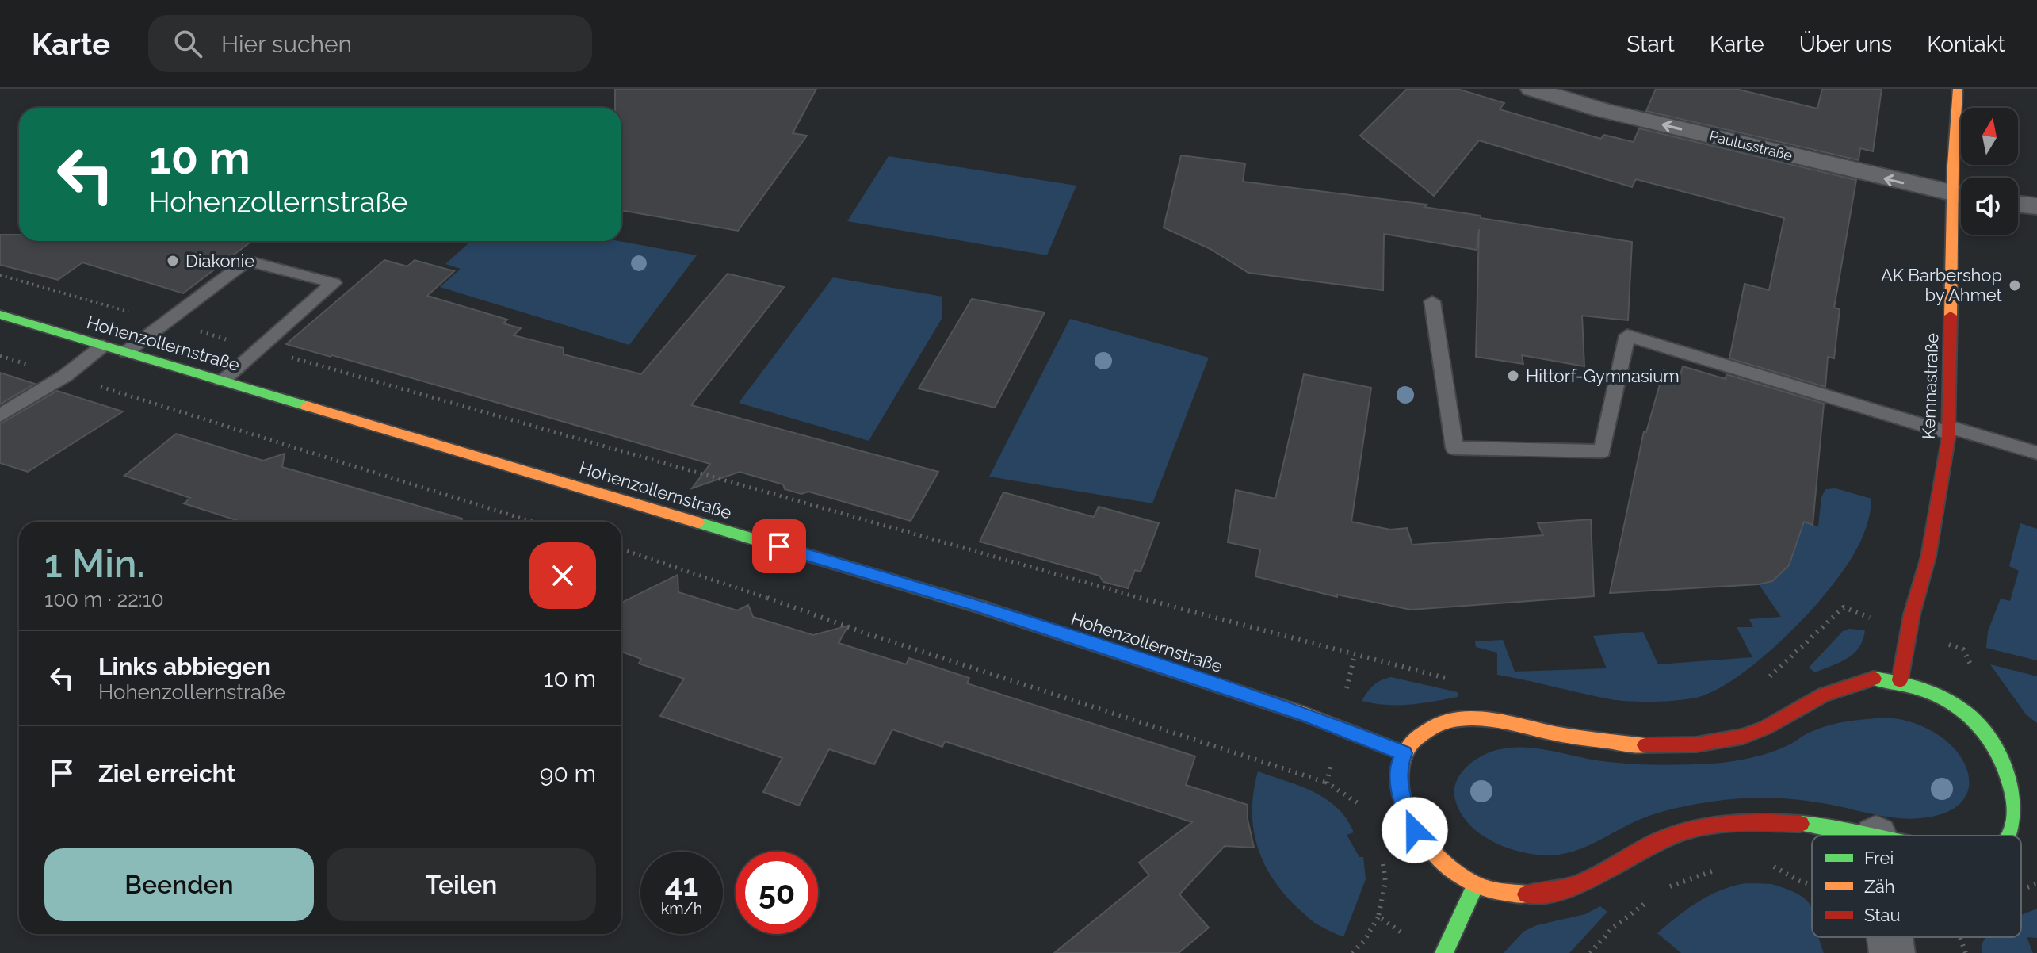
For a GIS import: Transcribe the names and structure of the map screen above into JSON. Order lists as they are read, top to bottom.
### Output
{
  "streets": {
    "main road": ["Hohenzollernstraße", "Kemnastraße"],
    "street": ["Paulusstraße"]
  },
  "one_way": ["Paulusstraße"],
  "places": ["Diakonie", "AK Barbershop by Ahmet", "Hittorf-Gymnasium"],
  "legend": ["Frei", "Zäh", "Stau"],
  "north": "top",
  "page": {
    "header": "Karte",
    "search": "Hier suchen",
    "nav": [
      "Start",
      "Karte",
      "Über uns",
      "Kontakt"
    ],
    "turn": ["10 m", "Hohenzollernstraße"],
    "heading": ["1 Min.", "100 m · 22:10"],
    "list": [
      {
        "name": "Links abbiegen",
        "note": "Hohenzollernstraße",
        "value": "10 m"
      },
      {
        "name": "Ziel erreicht",
        "value": "90 m"
      }
    ],
    "buttons": ["Beenden", "Teilen"],
    "speed": "41 km/h",
    "limit": "50"
  }
}
